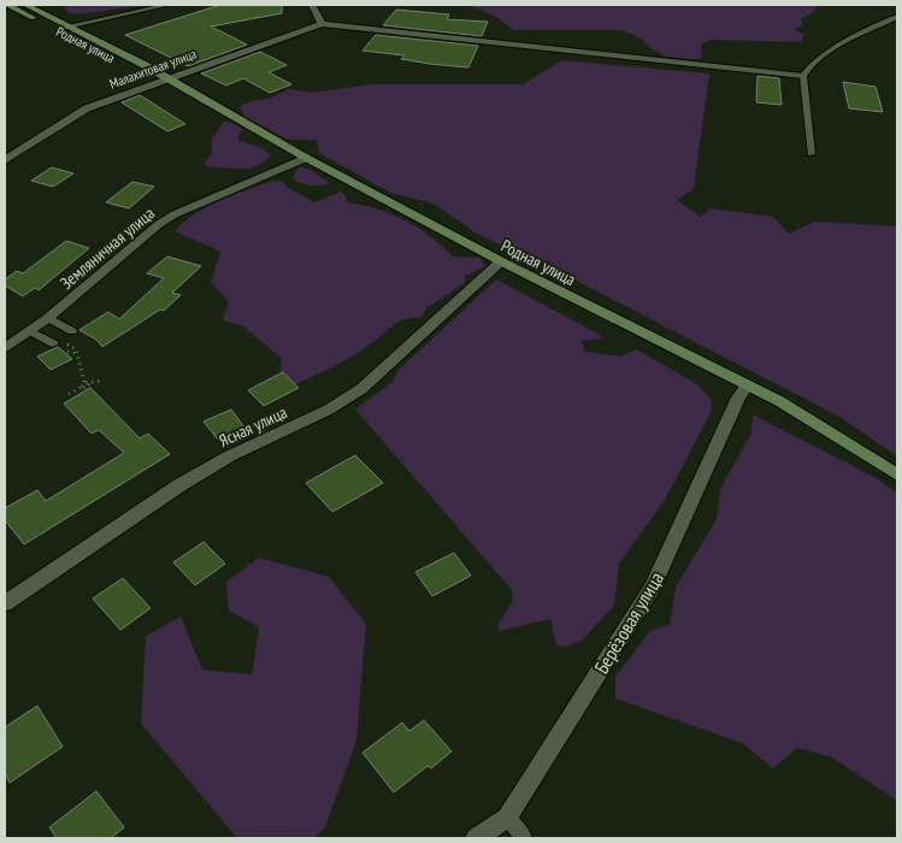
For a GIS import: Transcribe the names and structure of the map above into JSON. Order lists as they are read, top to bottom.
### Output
{
  "streets": {
    "street": [
      "Родная улица",
      "Малахитовая улица",
      "Земляничная улица",
      "Ясная улица",
      "Берёзовая улица"
    ]
  },
  "crossings": [
    ["Родная улица", "Малахитовая улица"],
    ["Родная улица", "Земляничная улица"],
    ["Родная улица", "Ясная улица"],
    ["Родная улица", "Берёзовая улица"]
  ]
}
